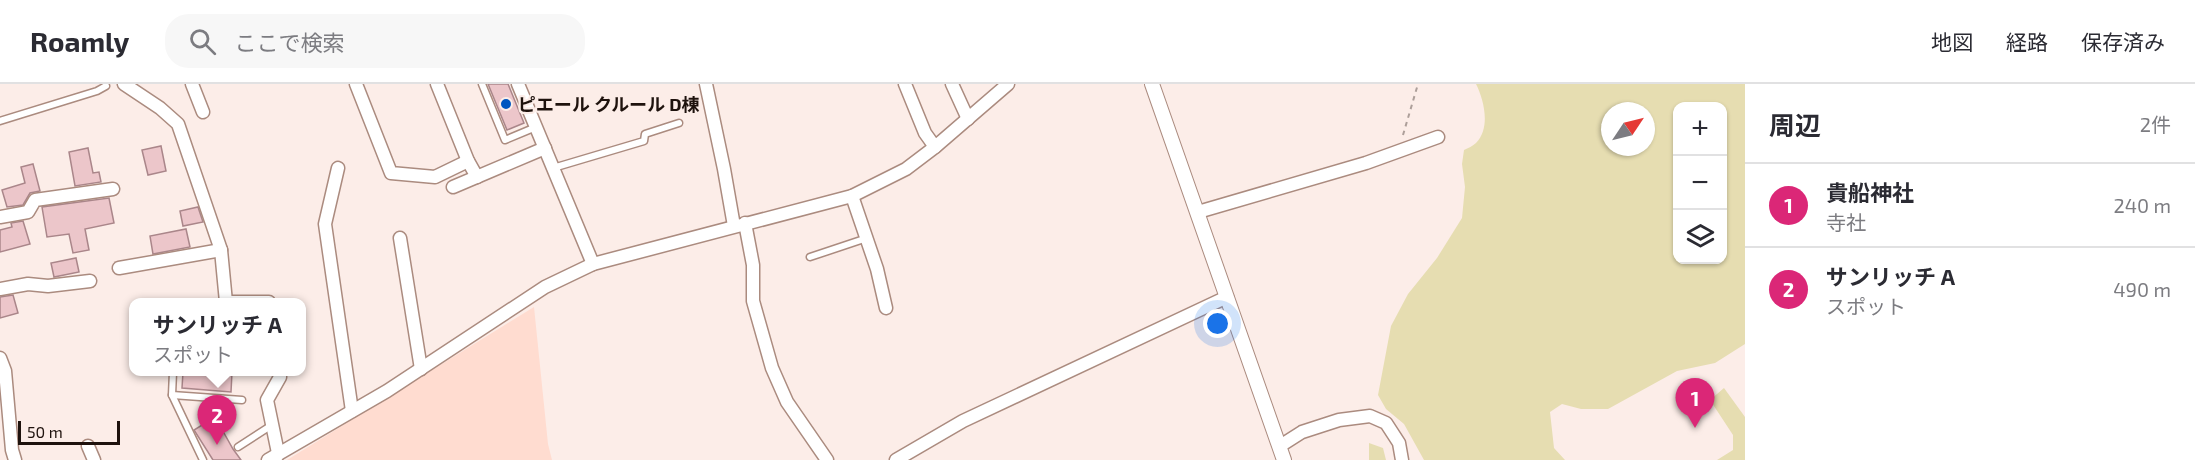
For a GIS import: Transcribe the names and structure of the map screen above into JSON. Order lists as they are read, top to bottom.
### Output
{
  "places": ["ピエール クルール D棟"],
  "scale_bar": "50 m",
  "north": "top right",
  "page": {
    "header": "Roamly",
    "search": "ここで検索",
    "nav": ["地図", "経路", "保存済み"],
    "heading": ["周辺", "2件"],
    "map_buttons": ["+", "−"],
    "list": [
      {
        "mark": "1",
        "name": "貴船神社",
        "note": "寺社",
        "value": "240 m"
      },
      {
        "mark": "2",
        "name": "サンリッチ A",
        "note": "スポット",
        "value": "490 m"
      }
    ],
    "popup": ["サンリッチ A", "スポット"],
    "pins": ["1", "2"],
    "scale": "50 m"
  }
}
